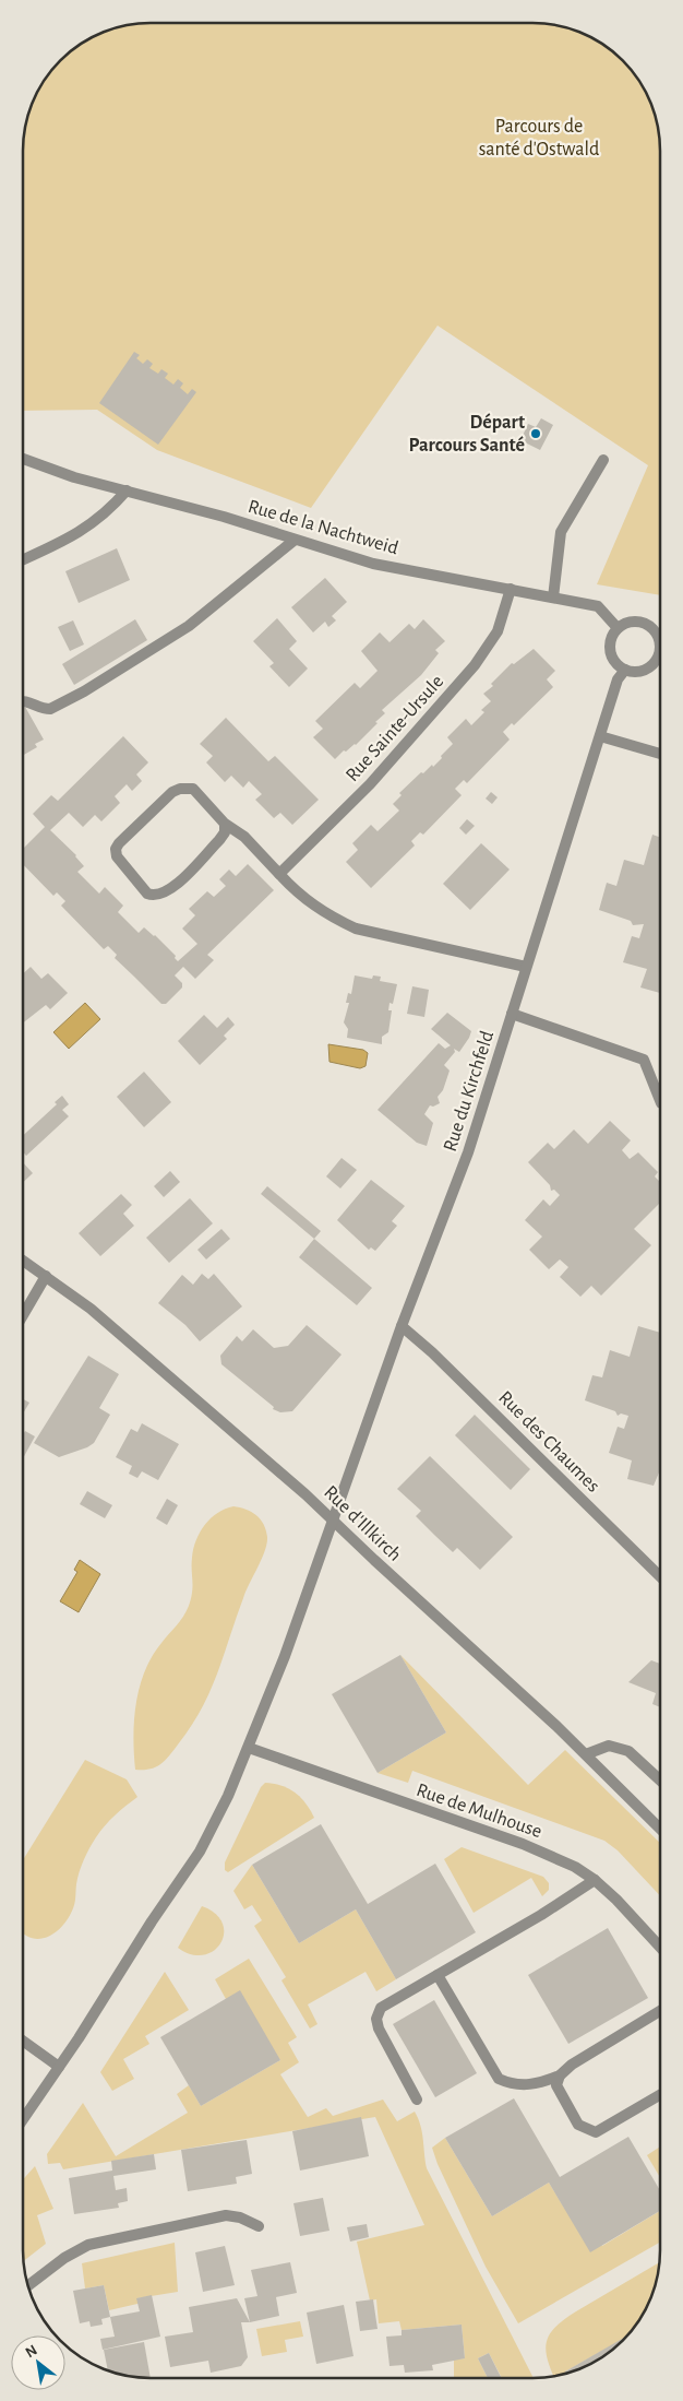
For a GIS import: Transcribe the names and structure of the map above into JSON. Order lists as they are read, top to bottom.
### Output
{
  "streets": {
    "street": [
      "Rue de la Nachtweid",
      "Rue Sainte-Ursule",
      "Rue du Kirchfeld",
      "Rue des Chaumes",
      "Rue d'Illkirch",
      "Rue de Mulhouse"
    ]
  },
  "crossings": [
    ["Rue de la Nachtweid", "Rue Sainte-Ursule"],
    ["Rue du Kirchfeld", "Rue des Chaumes"],
    ["Rue du Kirchfeld", "Rue d'Illkirch"]
  ],
  "parks": ["Parcours de santé d'Ostwald"],
  "places": ["Départ Parcours Santé"],
  "north": "top left"
}
